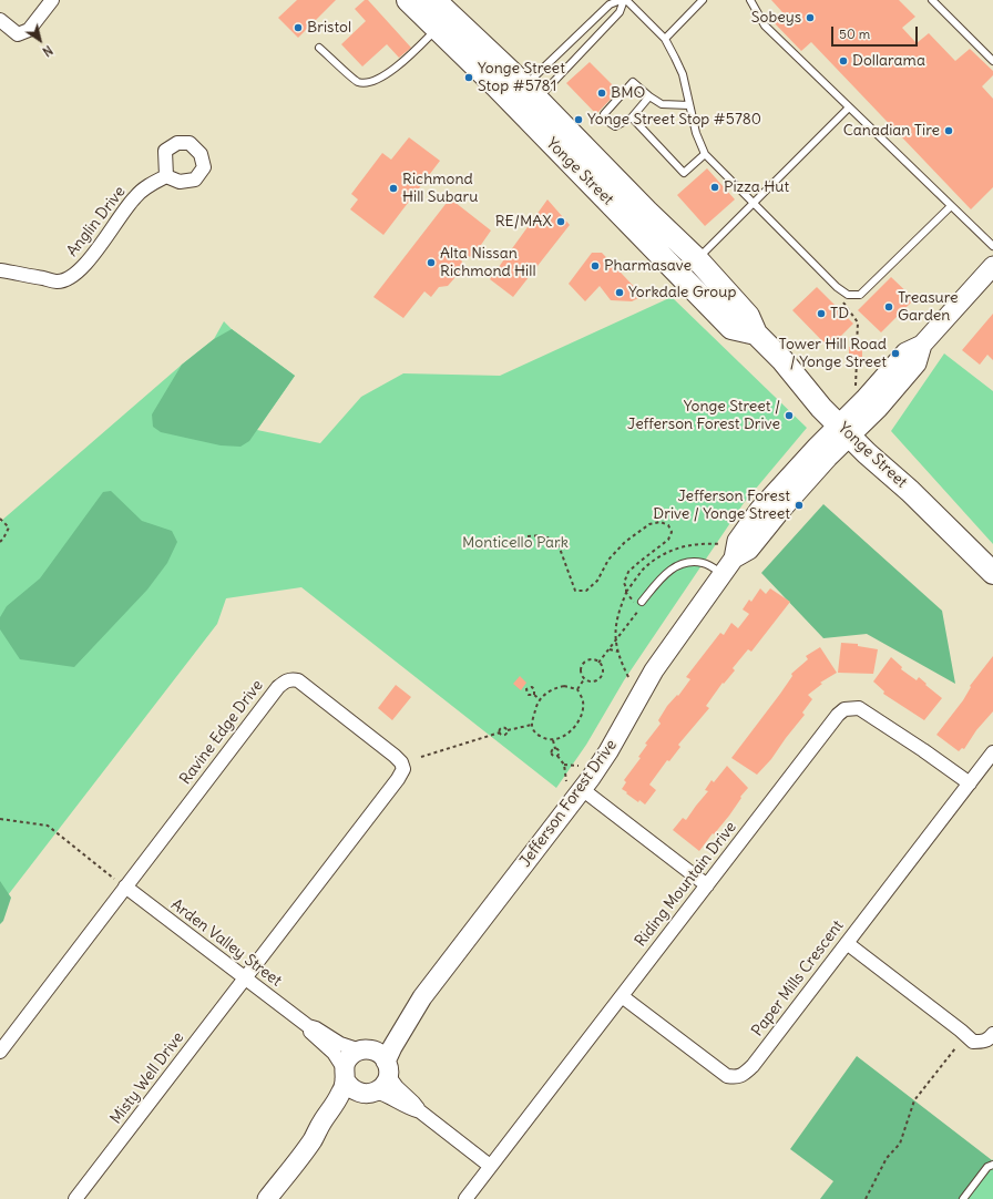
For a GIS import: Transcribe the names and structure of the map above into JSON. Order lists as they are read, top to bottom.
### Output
{
  "streets": {
    "main road": ["Yonge Street"],
    "street": [
      "Anglin Drive",
      "Ravine Edge Drive",
      "Jefferson Forest Drive",
      "Riding Mountain Drive",
      "Arden Valley Street",
      "Paper Mills Crescent",
      "Misty Well Drive"
    ]
  },
  "crossings": [
    ["Yonge Street", "Jefferson Forest Drive"],
    ["Ravine Edge Drive", "Arden Valley Street"],
    ["Ravine Edge Drive", "Misty Well Drive"],
    ["Jefferson Forest Drive", "Arden Valley Street"],
    ["Riding Mountain Drive", "Paper Mills Crescent"],
    ["Arden Valley Street", "Misty Well Drive"]
  ],
  "parks": ["Monticello Park"],
  "places": [
    "Sobeys",
    "Bristol",
    "Dollarama",
    "Yonge Street Stop #5781",
    "BMO",
    "Yonge Street Stop #5780",
    "Canadian Tire",
    "Pizza Hut",
    "Richmond Hill Subaru",
    "RE/MAX",
    "Alta Nissan Richmond Hill",
    "Pharmasave",
    "Yorkdale Group",
    "Treasure Garden",
    "TD",
    "Tower Hill Road / Yonge Street",
    "Yonge Street / Jefferson Forest Drive",
    "Jefferson Forest Drive / Yonge Street"
  ],
  "scale_bar": "50 m",
  "north": "bottom right"
}
